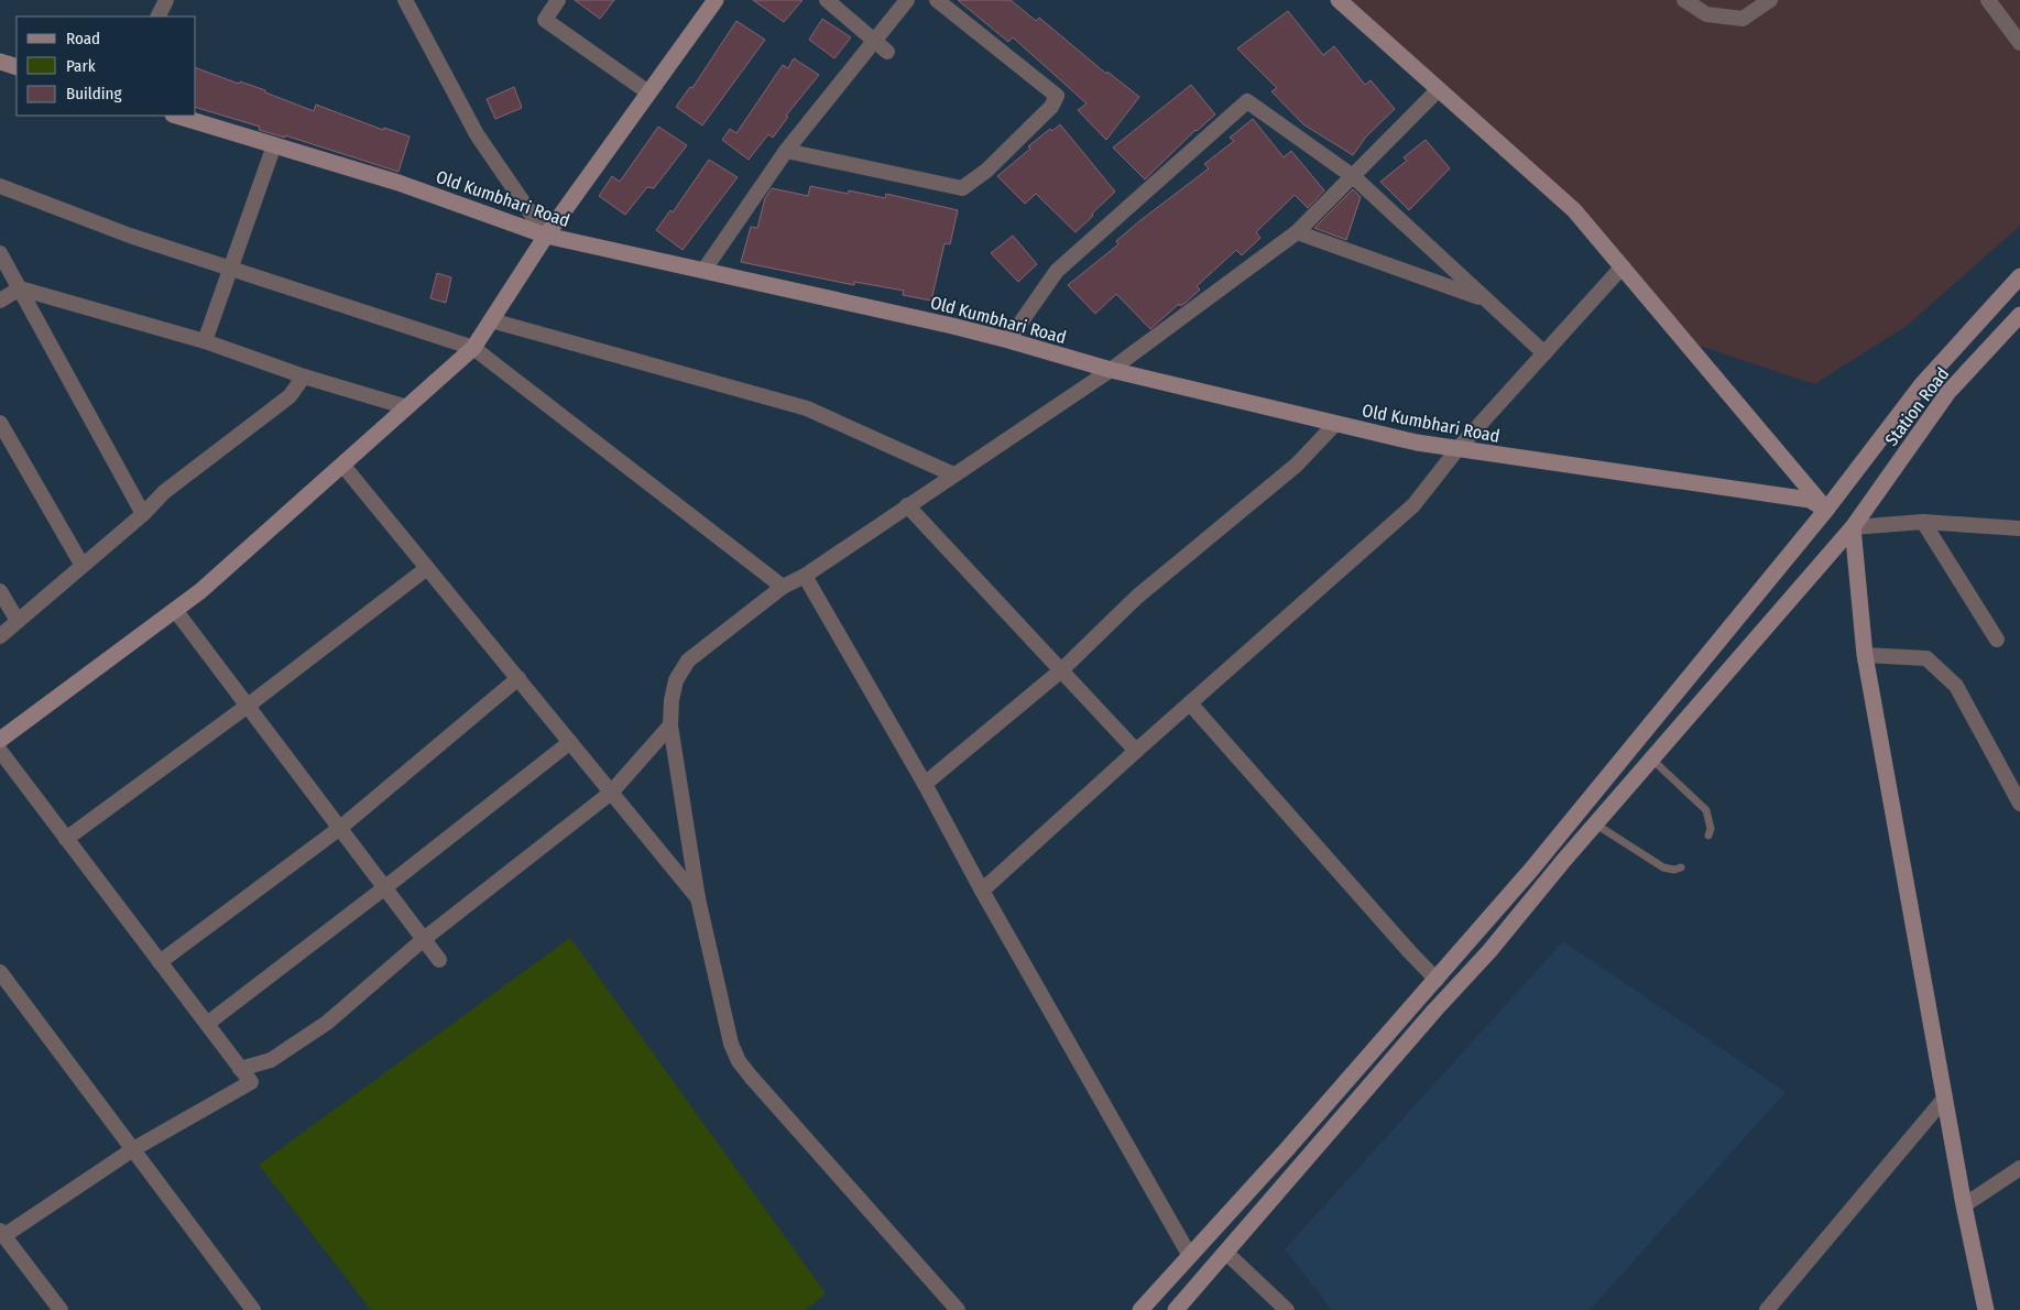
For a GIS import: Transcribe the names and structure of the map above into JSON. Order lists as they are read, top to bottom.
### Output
{
  "streets": {
    "main road": ["Old Kumbhari Road", "Station Road"]
  },
  "legend": ["Road", "Park", "Building"]
}
